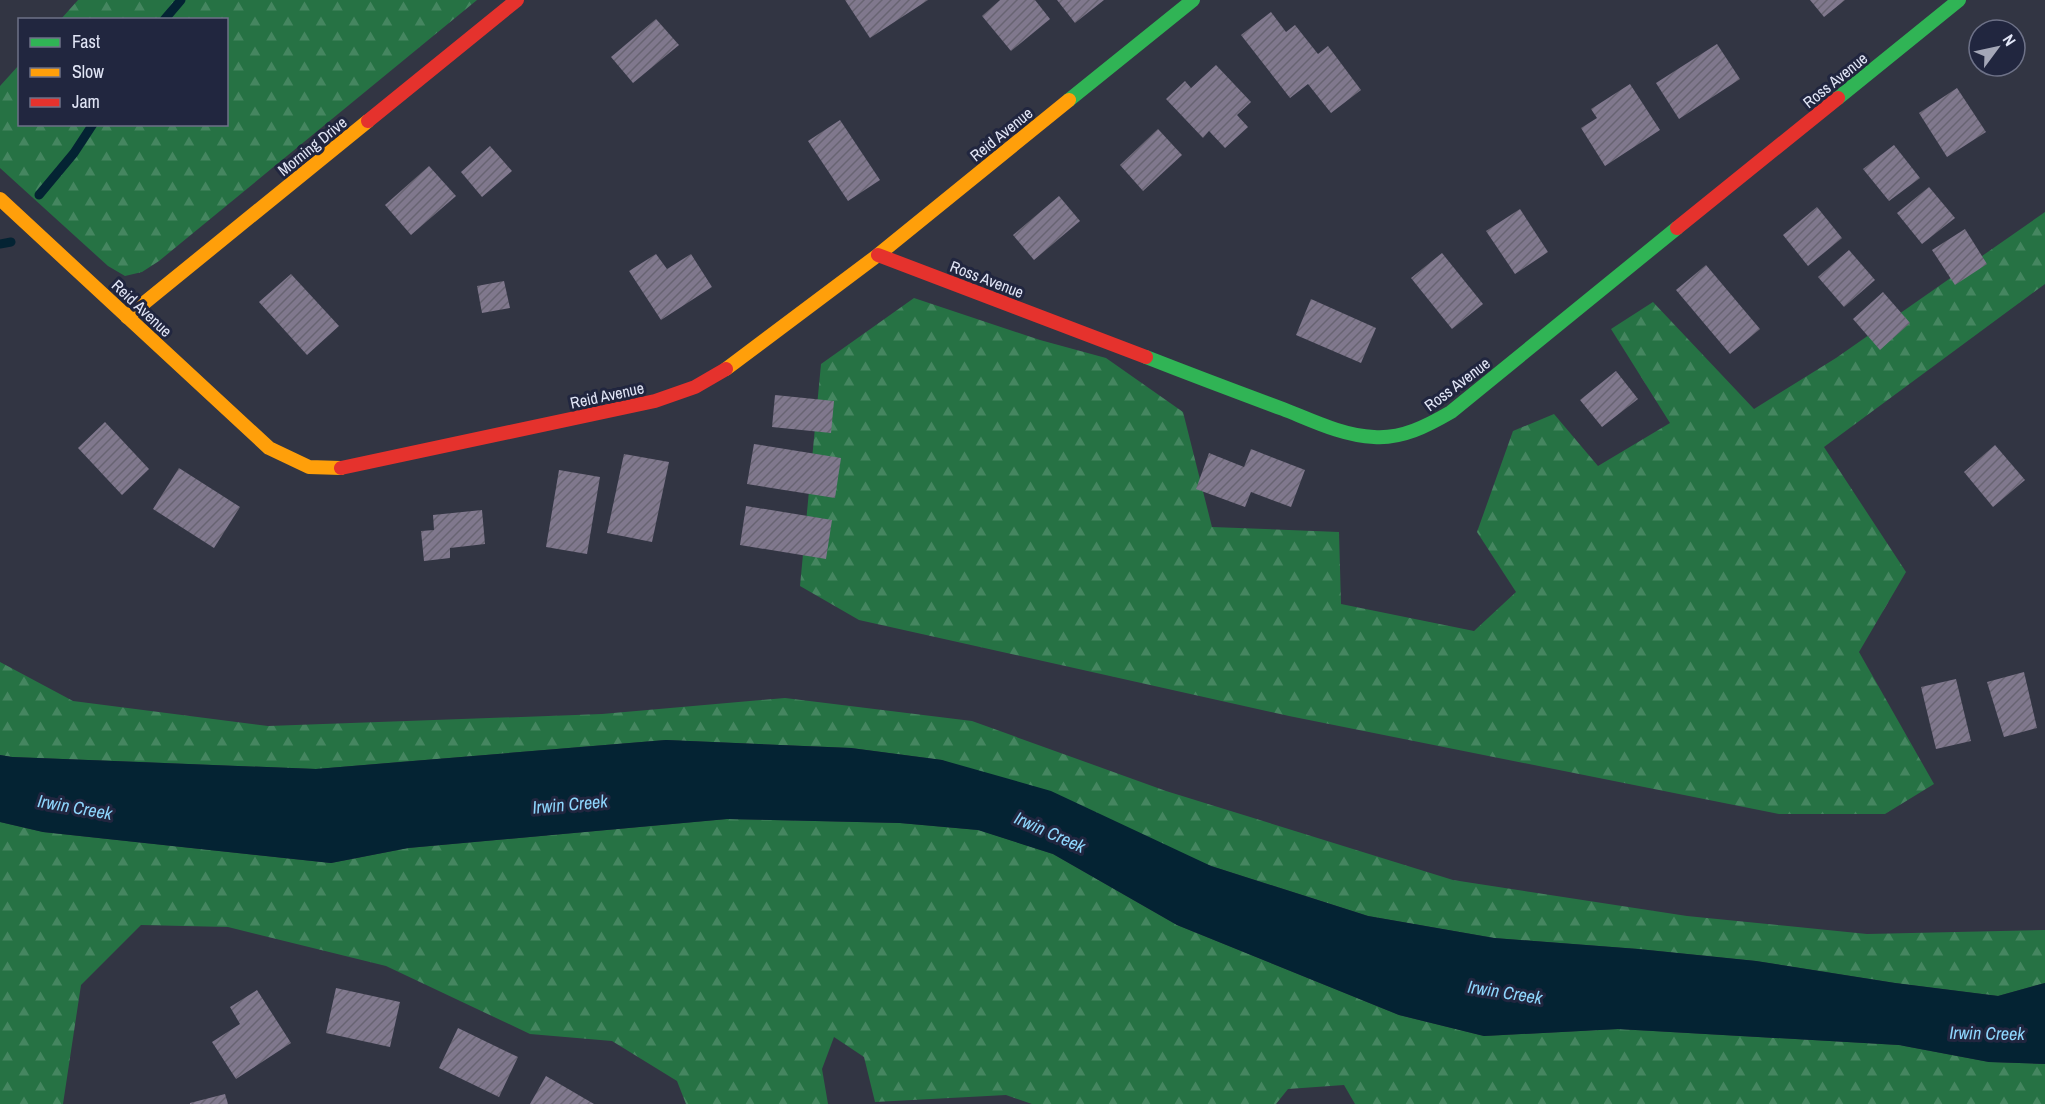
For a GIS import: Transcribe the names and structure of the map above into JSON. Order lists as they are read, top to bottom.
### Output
{
  "streets": {
    "street": ["Ross Avenue", "Reid Avenue", "Morning Drive"]
  },
  "crossings": [
    ["Ross Avenue", "Reid Avenue"],
    ["Reid Avenue", "Morning Drive"]
  ],
  "water": ["Irwin Creek"],
  "legend": ["Fast", "Slow", "Jam"],
  "north": "top right"
}
